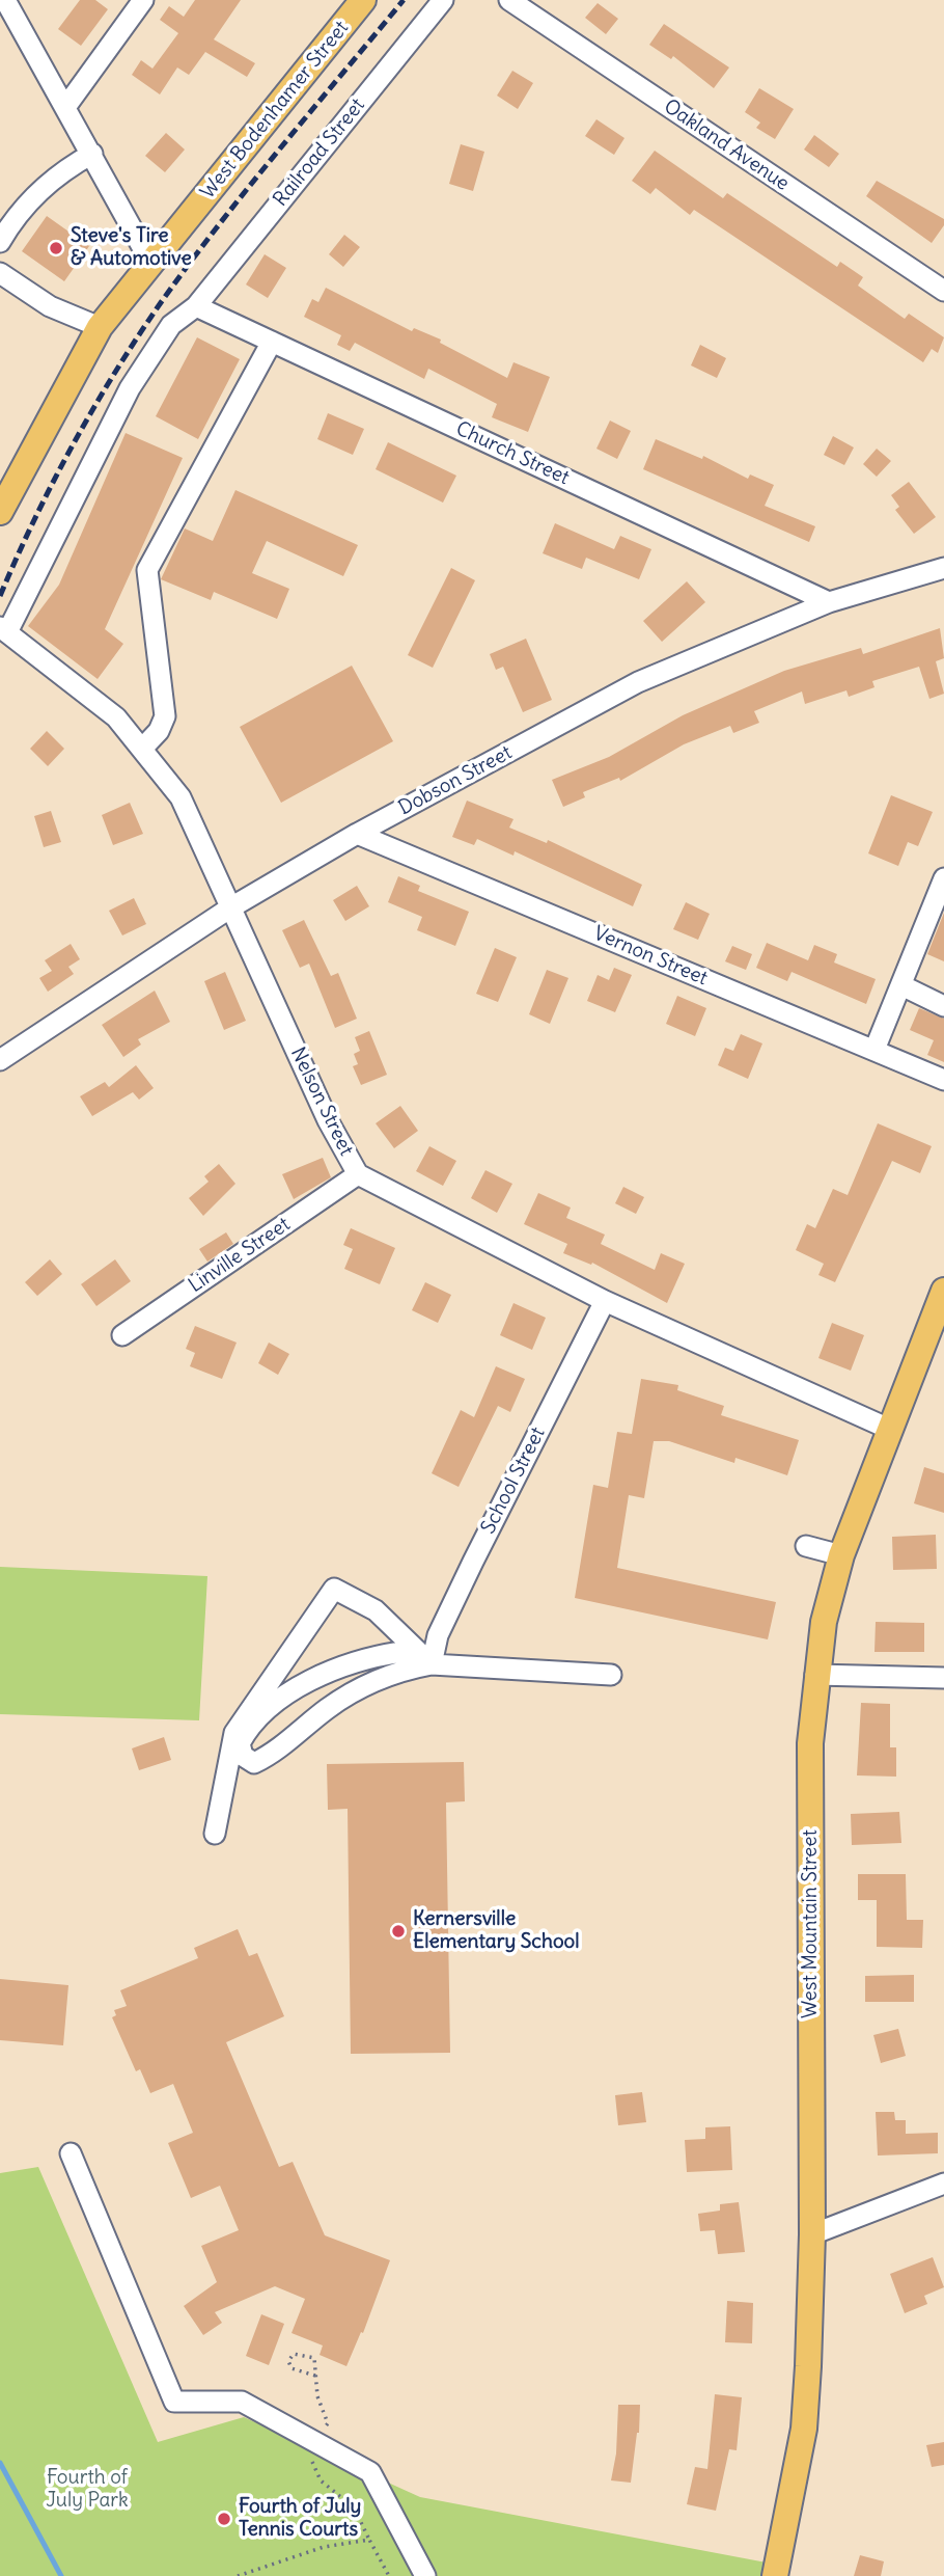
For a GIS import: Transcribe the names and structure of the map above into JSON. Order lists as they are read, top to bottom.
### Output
{
  "streets": {
    "main road": ["West Bodenhamer Street", "West Mountain Street"],
    "street": [
      "Oakland Avenue",
      "Railroad Street",
      "Church Street",
      "Dobson Street",
      "Vernon Street",
      "Nelson Street",
      "Linville Street",
      "School Street"
    ]
  },
  "crossings": [
    ["Railroad Street", "Church Street"],
    ["Railroad Street", "Nelson Street"],
    ["Church Street", "Dobson Street"],
    ["Dobson Street", "Vernon Street"],
    ["Dobson Street", "Nelson Street"],
    ["Nelson Street", "Linville Street"],
    ["Nelson Street", "School Street"],
    ["Nelson Street", "West Mountain Street"]
  ],
  "parks": ["Fourth of July Park"],
  "places": ["Steve's Tire & Automotive", "Kernersville Elementary School", "Fourth of July Tennis Courts"]
}
